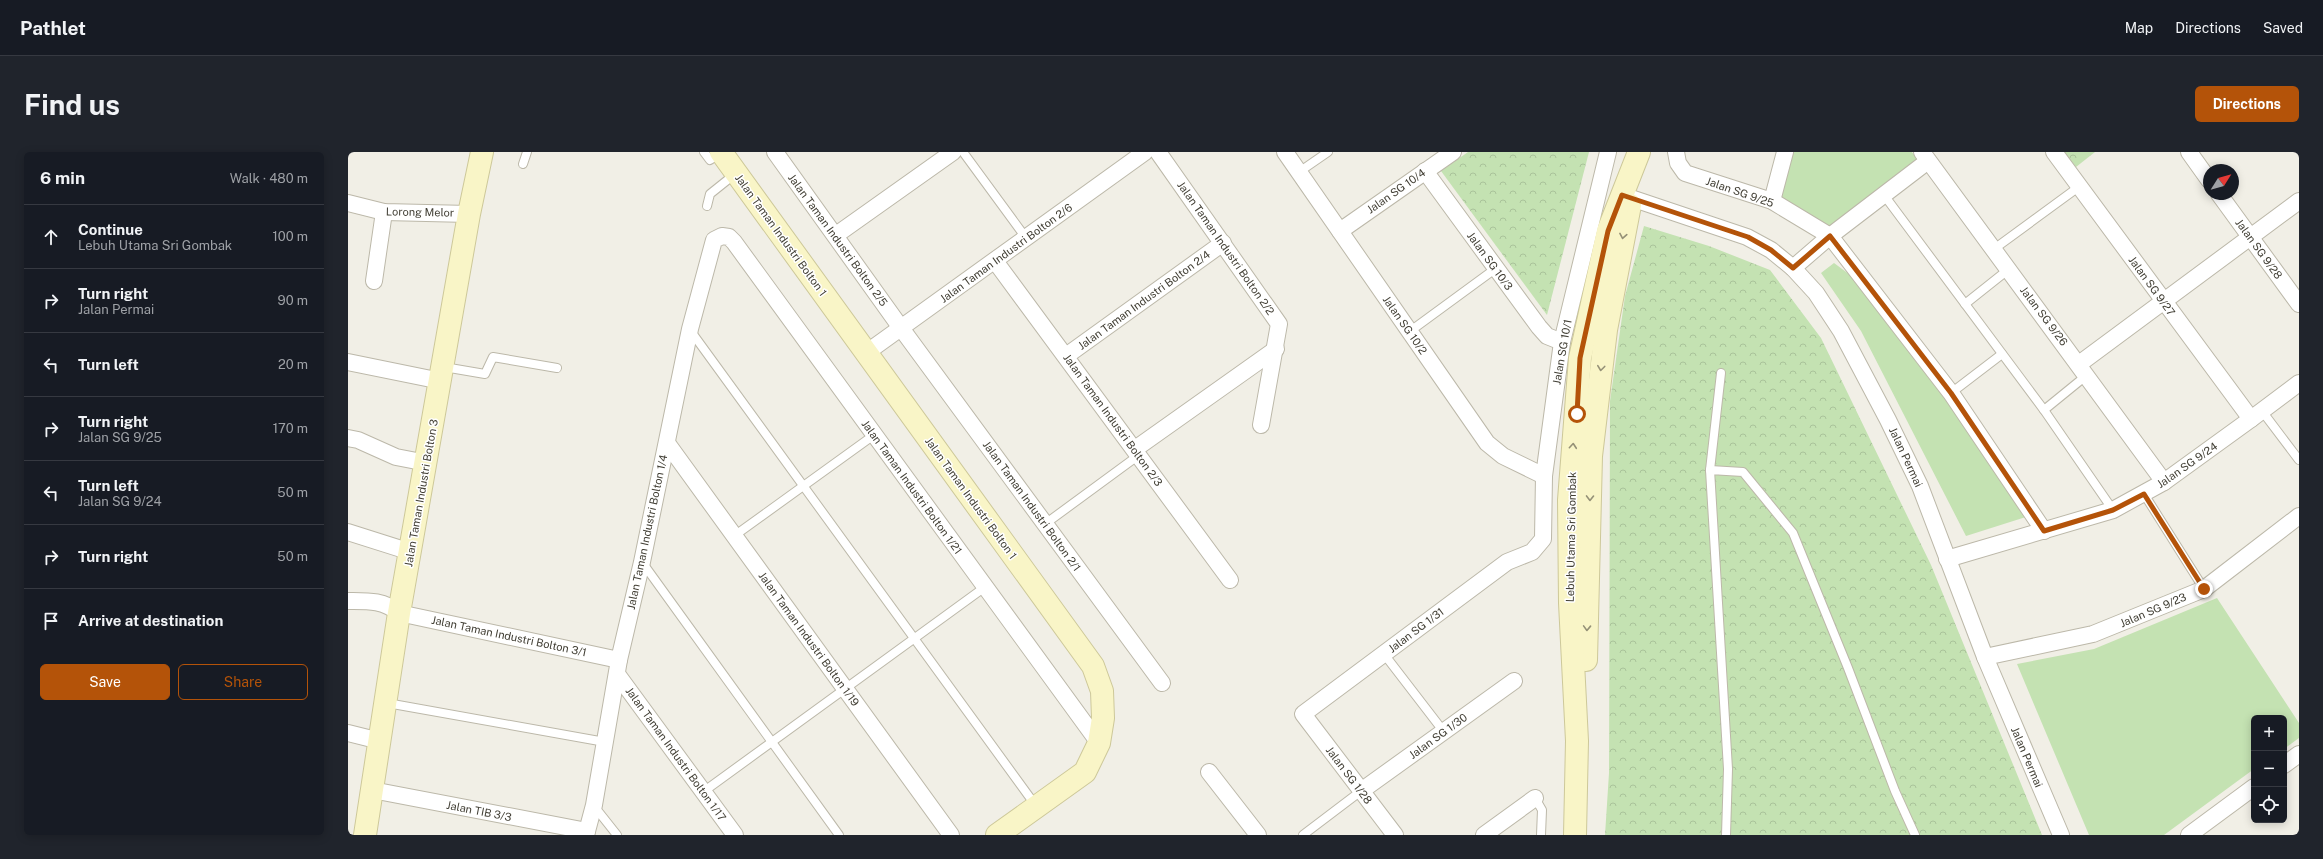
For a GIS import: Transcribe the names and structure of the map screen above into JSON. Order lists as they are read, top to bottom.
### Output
{
  "streets": {
    "street": [
      "Jalan SG 10/4",
      "Jalan SG 9/25",
      "Lorong Melor",
      "Jalan Taman Industri Bolton 1",
      "Jalan Taman Industri Bolton 2/5",
      "Jalan Taman Industri Bolton 2/2",
      "Jalan SG 9/28",
      "Jalan Taman Industri Bolton 2/6",
      "Jalan SG 10/3",
      "Jalan SG 9/27",
      "Jalan Taman Industri Bolton 2/4",
      "Jalan SG 9/26",
      "Jalan SG 10/2",
      "Jalan SG 10/1",
      "Jalan Taman Industri Bolton 2/3",
      "Jalan Permai",
      "Jalan SG 9/24",
      "Jalan Taman Industri Bolton 1/21",
      "Jalan Taman Industri Bolton 3",
      "Jalan Taman Industri Bolton 2/1",
      "Jalan Taman Industri Bolton 1/4",
      "Lebuh Utama Sri Gombak",
      "Jalan SG 9/23",
      "Jalan SG 1/31",
      "Jalan Taman Industri Bolton 3/1",
      "Jalan Taman Industri Bolton 1/19",
      "Jalan SG 1/30",
      "Jalan Taman Industri Bolton 1/17",
      "Jalan SG 1/28",
      "Jalan TIB 3/3"
    ]
  },
  "crossings": [
    ["Jalan SG 10/4", "Jalan SG 10/3"],
    ["Jalan SG 10/4", "Jalan SG 10/2"],
    ["Jalan SG 9/25", "Jalan SG 9/24"],
    ["Lorong Melor", "Jalan Taman Industri Bolton 3"],
    ["Jalan Taman Industri Bolton 1", "Jalan Taman Industri Bolton 2/6"],
    ["Jalan Taman Industri Bolton 1", "Jalan Taman Industri Bolton 1/21"],
    ["Jalan Taman Industri Bolton 2/5", "Jalan Taman Industri Bolton 2/6"],
    ["Jalan Taman Industri Bolton 2/5", "Jalan Taman Industri Bolton 2/1"],
    ["Jalan Taman Industri Bolton 2/2", "Jalan Taman Industri Bolton 2/4"],
    ["Jalan Taman Industri Bolton 2/6", "Jalan Taman Industri Bolton 2/3"],
    ["Jalan Taman Industri Bolton 2/6", "Jalan Taman Industri Bolton 2/1"],
    ["Jalan SG 10/3", "Jalan SG 10/1"],
    ["Jalan SG 9/27", "Jalan SG 9/24"],
    ["Jalan Taman Industri Bolton 2/4", "Jalan Taman Industri Bolton 2/3"],
    ["Jalan SG 9/26", "Jalan SG 9/24"],
    ["Jalan SG 10/2", "Jalan SG 10/1"],
    ["Jalan SG 10/1", "Jalan SG 1/31"],
    ["Jalan Permai", "Jalan SG 9/24"],
    ["Jalan Permai", "Lebuh Utama Sri Gombak"],
    ["Jalan Permai", "Jalan SG 9/23"],
    ["Jalan Taman Industri Bolton 1/21", "Jalan Taman Industri Bolton 1/4"],
    ["Jalan Taman Industri Bolton 3", "Jalan Taman Industri Bolton 3/1"],
    ["Jalan Taman Industri Bolton 3", "Jalan TIB 3/3"],
    ["Jalan Taman Industri Bolton 1/4", "Jalan Taman Industri Bolton 3/1"],
    ["Jalan Taman Industri Bolton 1/4", "Jalan Taman Industri Bolton 1/19"],
    ["Jalan Taman Industri Bolton 1/4", "Jalan Taman Industri Bolton 1/17"],
    ["Jalan Taman Industri Bolton 1/4", "Jalan TIB 3/3"],
    ["Jalan SG 1/31", "Jalan SG 1/28"],
    ["Jalan Taman Industri Bolton 3/1", "Jalan Taman Industri Bolton 1/17"],
    ["Jalan SG 1/30", "Jalan SG 1/28"]
  ],
  "north": "top right",
  "page": {
    "header": "Pathlet",
    "nav": ["Map", "Directions", "Saved"],
    "buttons": [
      "Directions",
      ["Save", "Share"]
    ],
    "title": "Find us",
    "heading": ["6 min", "Walk · 480 m"],
    "list": [
      ["Continue", "Lebuh Utama Sri Gombak", "100 m"],
      ["Turn right", "Jalan Permai", "90 m"],
      ["Turn left", "20 m"],
      ["Turn right", "Jalan SG 9/25", "170 m"],
      ["Turn left", "Jalan SG 9/24", "50 m"],
      ["Turn right", "50 m"],
      "Arrive at destination"
    ],
    "map_buttons": ["+", "−"]
  }
}
